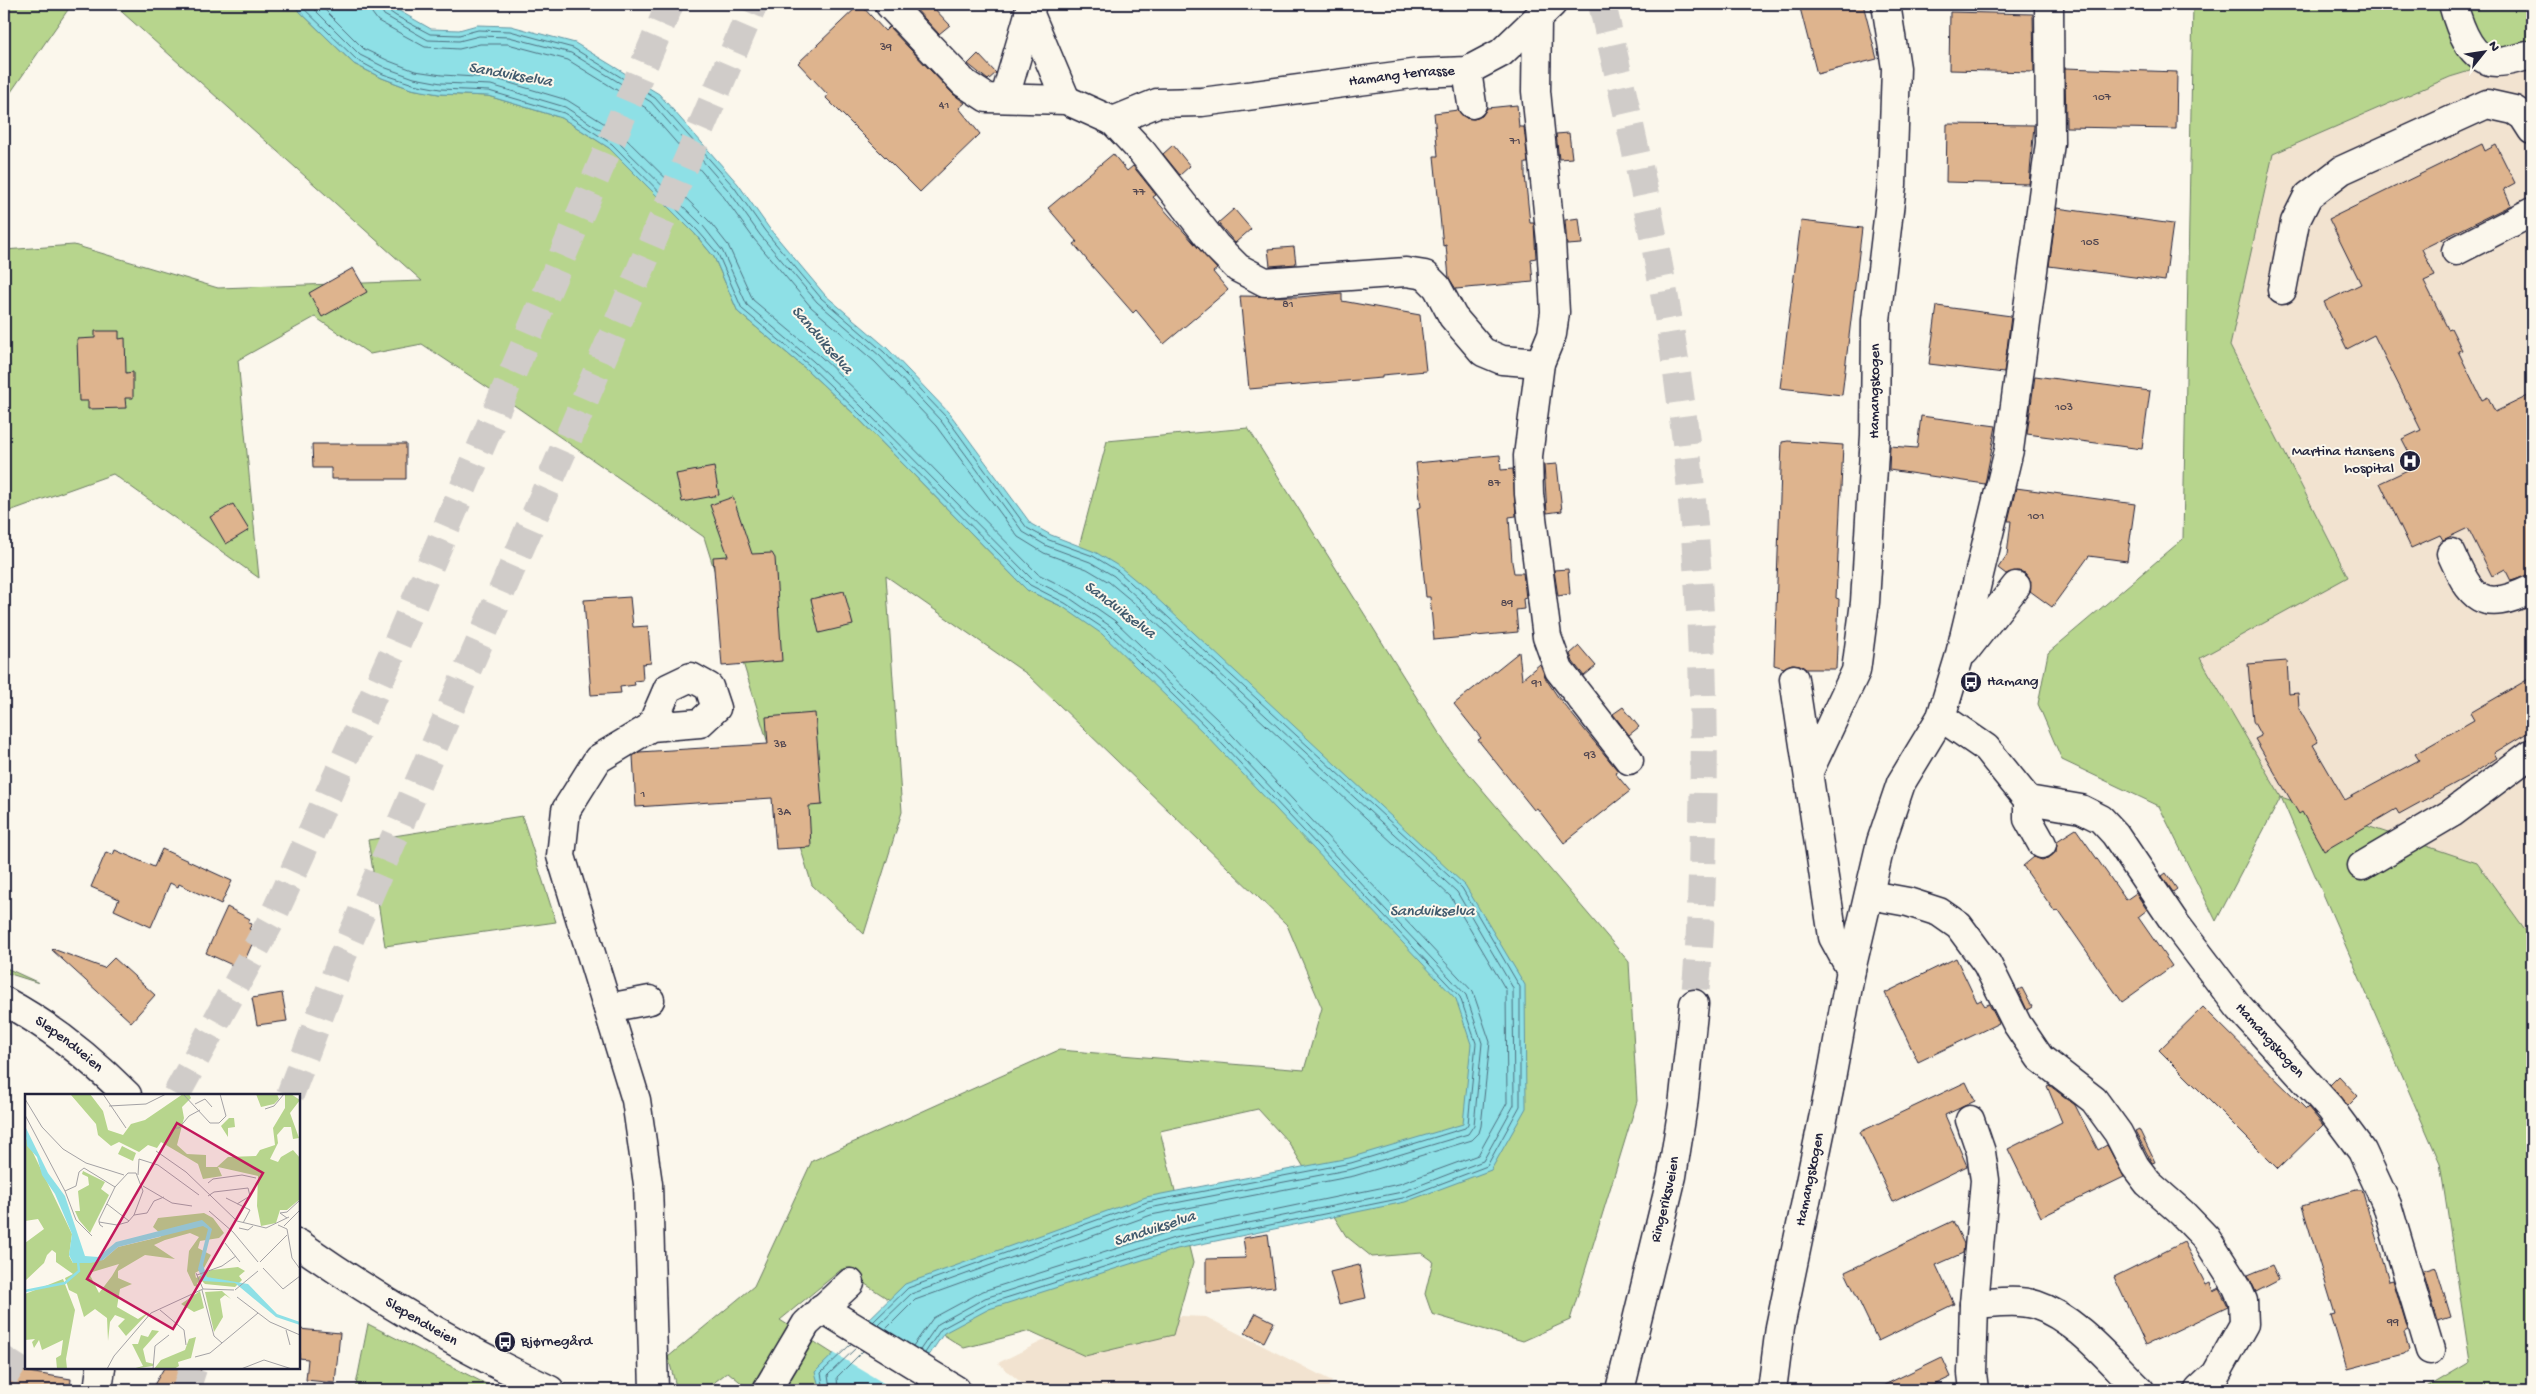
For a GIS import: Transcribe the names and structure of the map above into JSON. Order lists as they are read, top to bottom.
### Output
{
  "streets": {
    "street": [
      "Hamang terrasse",
      "Hamangskogen",
      "Slependveien",
      "Ringeriksveien"
    ]
  },
  "water": ["Sandvikselva"],
  "places": {
    "hospital": ["Martina Hansens hospital"],
    "bus stop": ["Hamang", "Bjørnegård"]
  },
  "house_numbers": [
    "39",
    "107",
    "41",
    "71",
    "77",
    "105",
    "81",
    "103",
    "87",
    "101",
    "89",
    "91",
    "3B",
    "93",
    "1",
    "3A",
    "99"
  ],
  "north": "top right"
}
